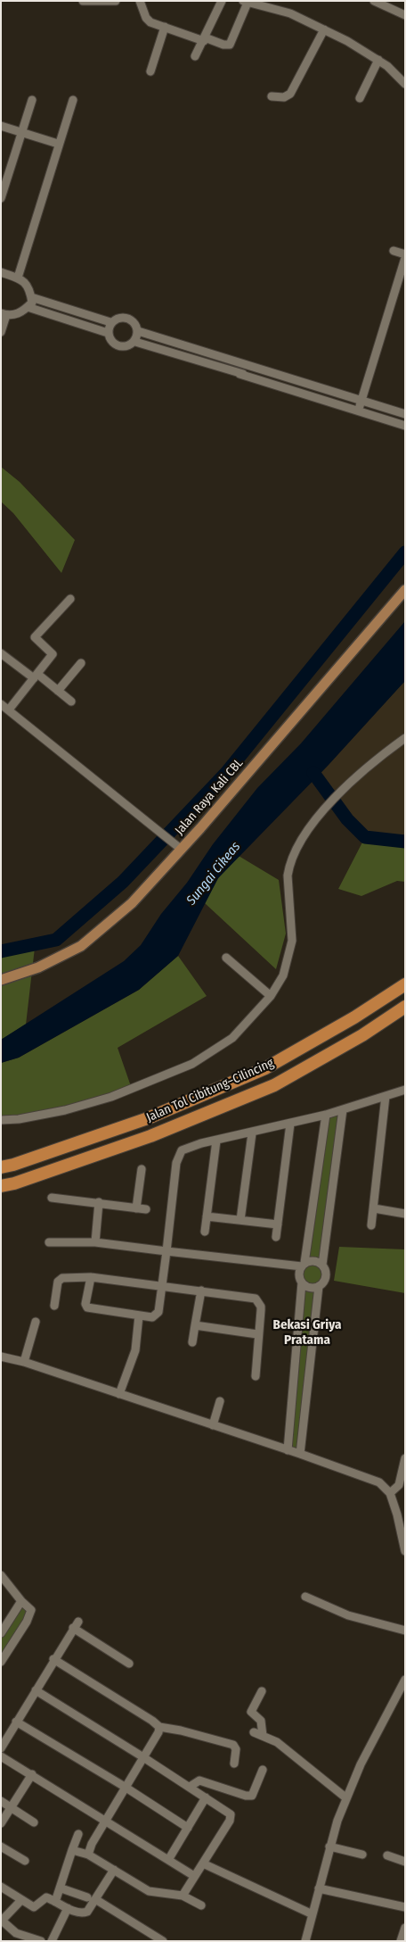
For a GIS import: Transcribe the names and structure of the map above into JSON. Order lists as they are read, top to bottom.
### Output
{
  "streets": {
    "highway": ["Jalan Tol Cibitung–Cilincing"],
    "main road": ["Jalan Raya Kali CBL"]
  },
  "districts": ["Bekasi Griya Pratama"],
  "water": ["Sungai Cikeas"]
}
